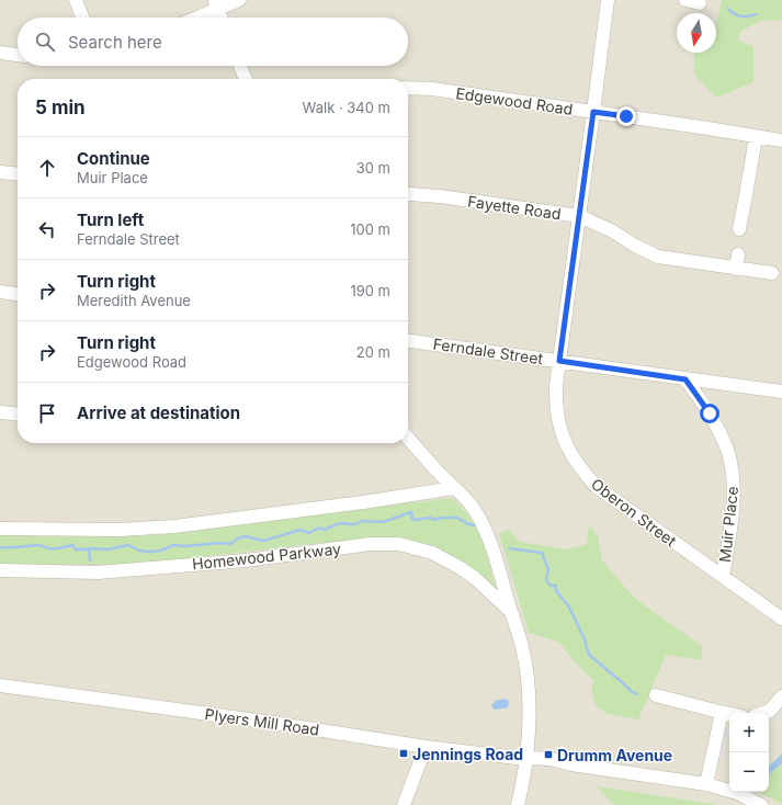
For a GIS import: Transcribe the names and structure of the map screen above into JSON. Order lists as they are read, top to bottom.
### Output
{
  "streets": {
    "street": [
      "Edgewood Road",
      "Fayette Road",
      "Ferndale Street",
      "Oberon Street",
      "Muir Place",
      "Homewood Parkway",
      "Plyers Mill Road"
    ]
  },
  "crossings": [
    ["Edgewood Road", "Oberon Street"],
    ["Fayette Road", "Oberon Street"],
    ["Ferndale Street", "Oberon Street"],
    ["Ferndale Street", "Muir Place"],
    ["Oberon Street", "Muir Place"]
  ],
  "places": {
    "transit": ["Jennings Road", "Drumm Avenue"]
  },
  "north": "bottom",
  "page": {
    "search": "Search here",
    "heading": ["5 min", "Walk · 340 m"],
    "list": [
      ["Continue", "Muir Place", "30 m"],
      ["Turn left", "Ferndale Street", "100 m"],
      ["Turn right", "Meredith Avenue", "190 m"],
      ["Turn right", "Edgewood Road", "20 m"],
      "Arrive at destination"
    ],
    "map_buttons": ["+", "−"]
  }
}
